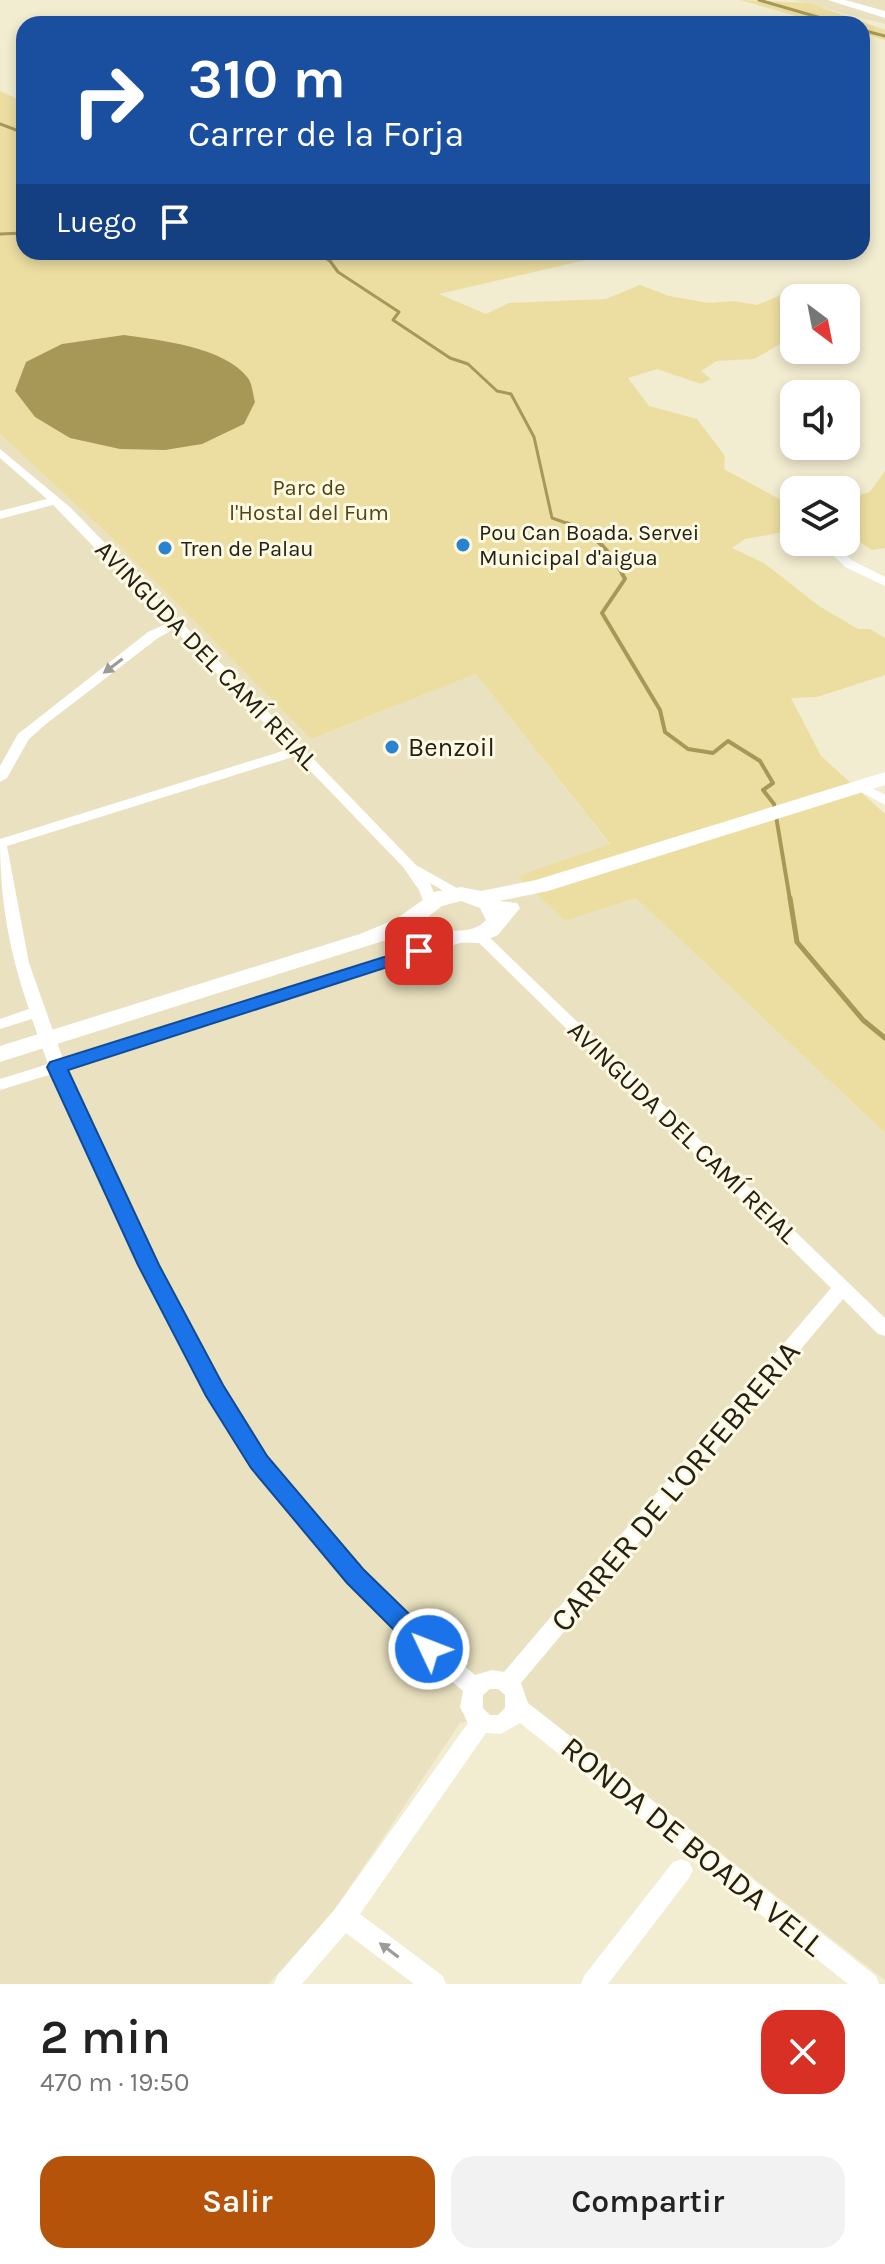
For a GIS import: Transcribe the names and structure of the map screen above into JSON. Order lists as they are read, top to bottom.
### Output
{
  "streets": {
    "street": ["AVINGUDA DEL CAMÍ REIAL", "CARRER DE L'ORFEBRERIA", "RONDA DE BOADA VELL"]
  },
  "crossings": [
    ["AVINGUDA DEL CAMÍ REIAL", "CARRER DE L'ORFEBRERIA"],
    ["CARRER DE L'ORFEBRERIA", "RONDA DE BOADA VELL"]
  ],
  "parks": ["Parc de l'Hostal del Fum"],
  "places": ["Pou Can Boada. Servei Municipal d'aigua", "Tren de Palau", "Benzoil"],
  "north": "bottom right",
  "page": {
    "turn": ["310 m", "Carrer de la Forja"],
    "then": "Luego",
    "heading": ["2 min", "470 m · 19:50"],
    "buttons": ["Salir", "Compartir"]
  }
}
